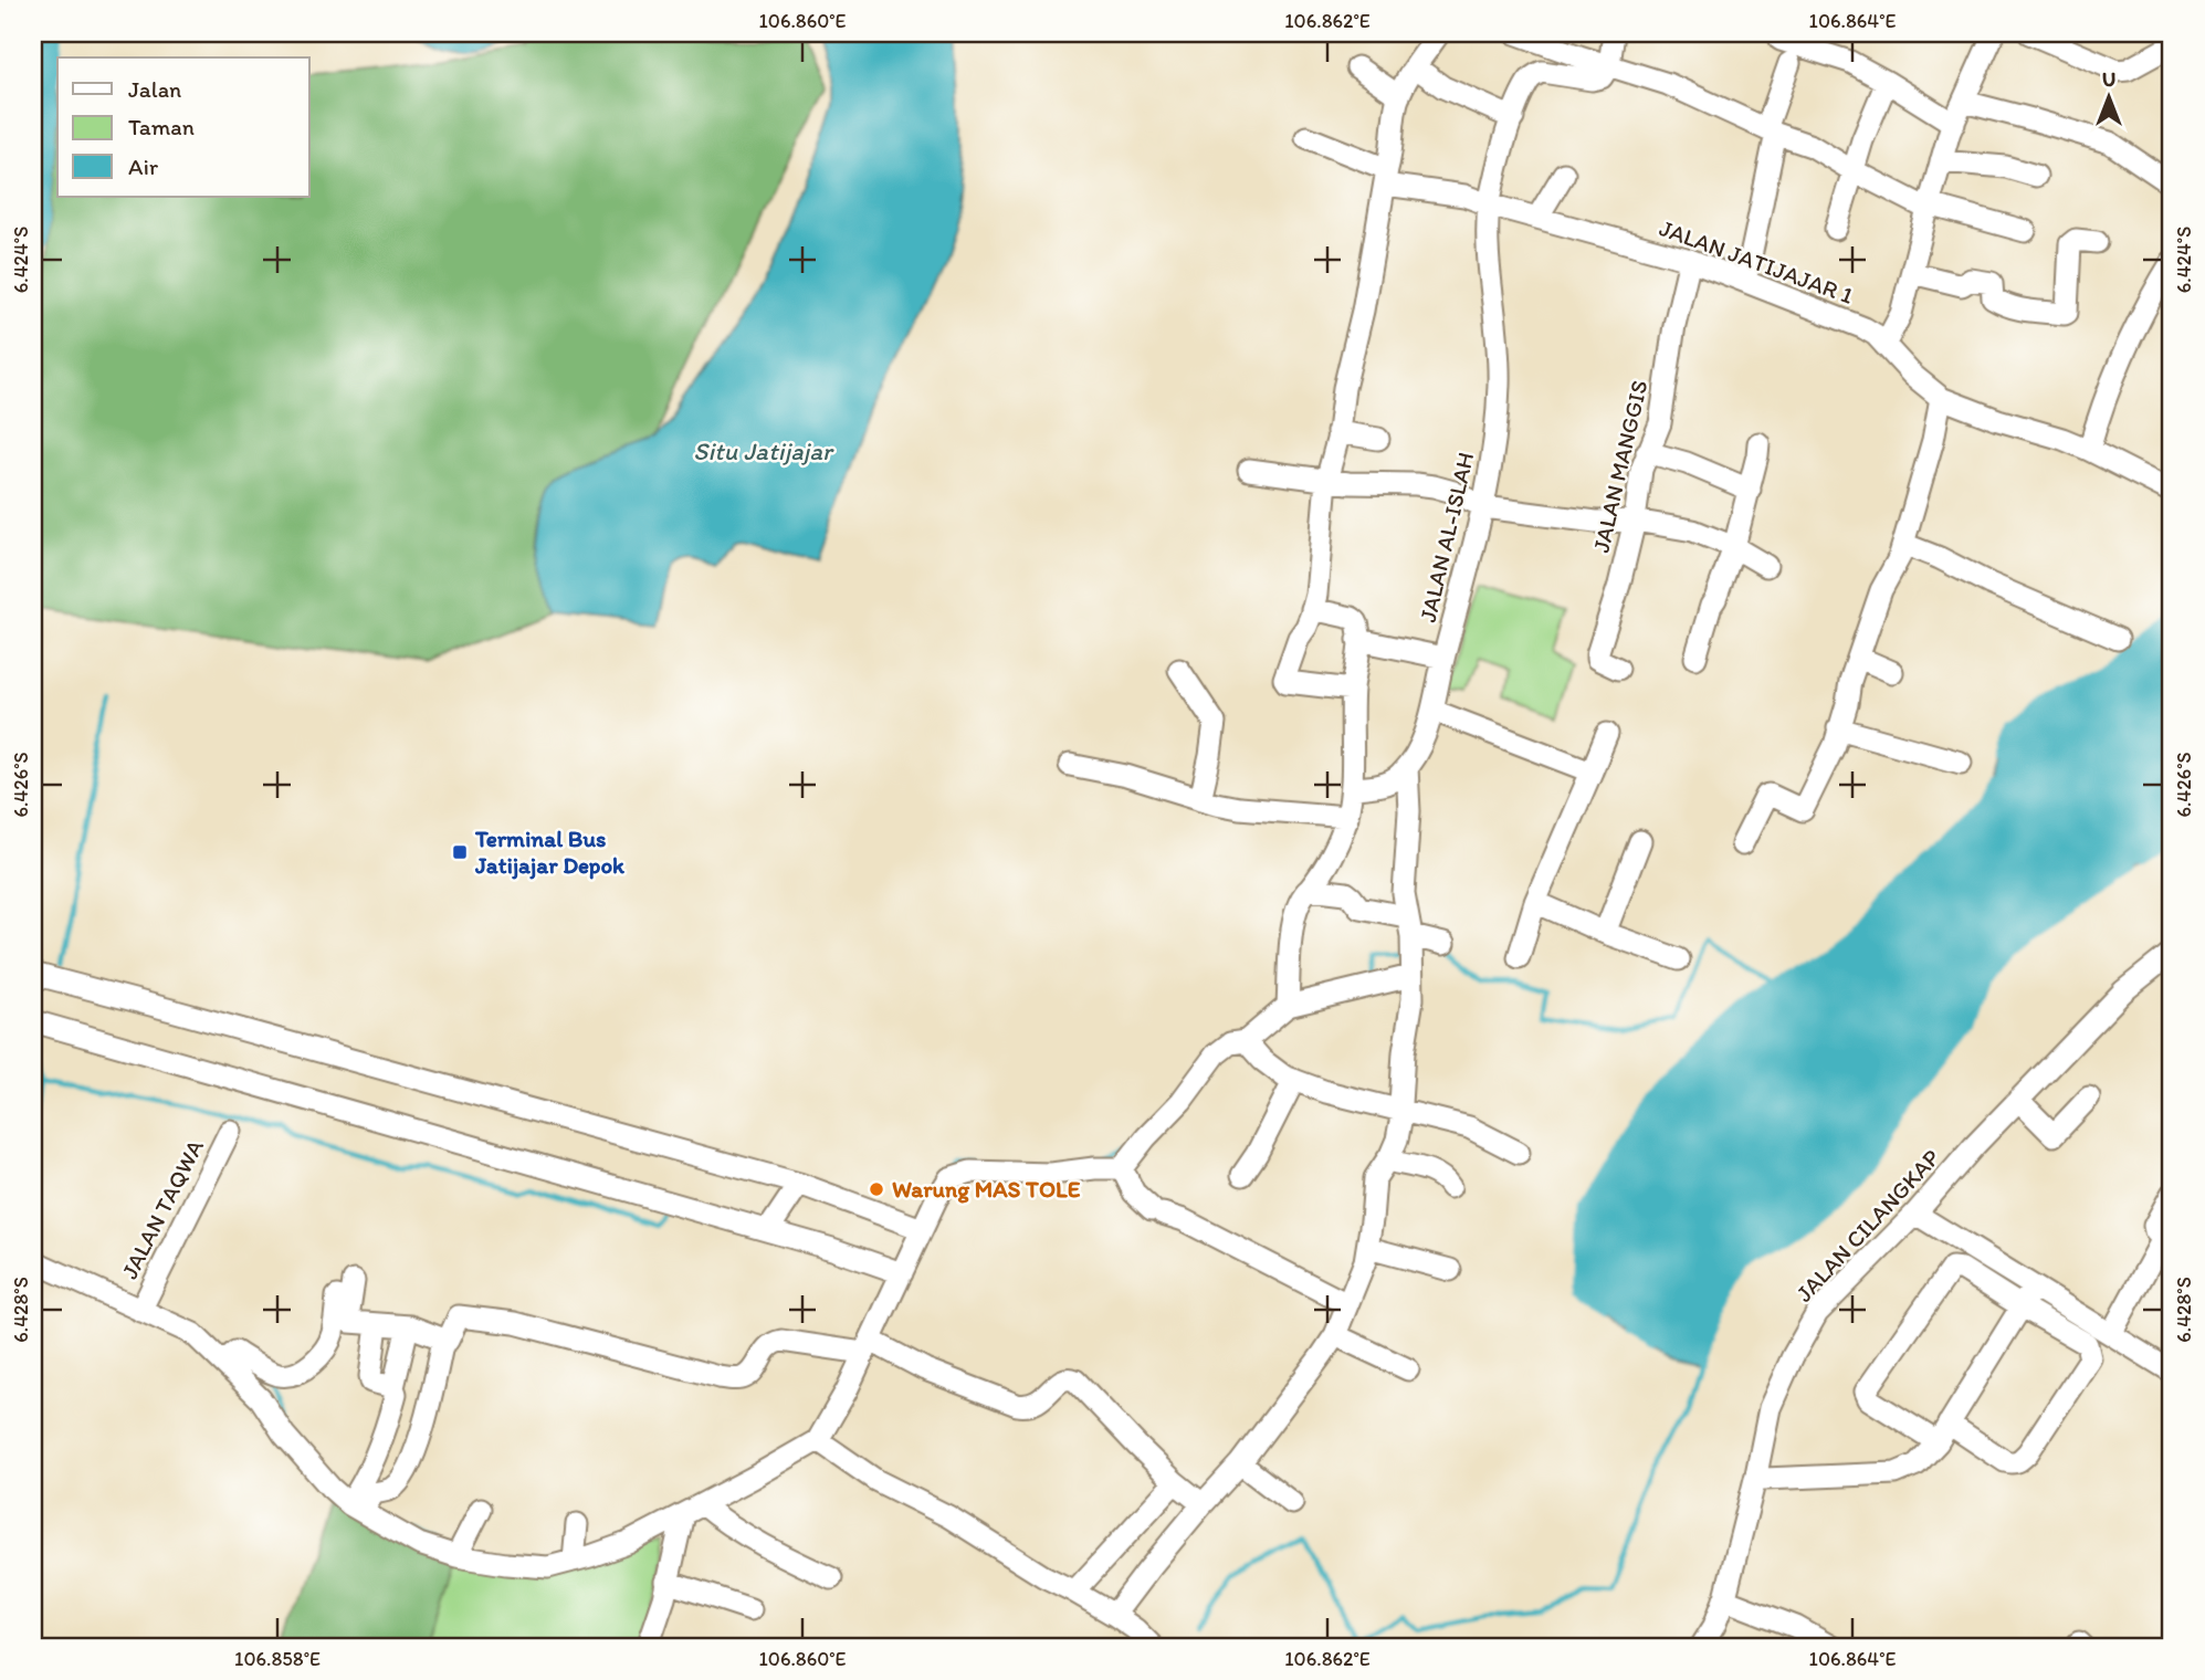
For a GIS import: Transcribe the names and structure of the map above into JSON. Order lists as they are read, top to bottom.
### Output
{
  "streets": {
    "street": [
      "JALAN JATIJAJAR 1",
      "JALAN MANGGIS",
      "JALAN AL-ISLAH",
      "JALAN TAQWA",
      "JALAN CILANGKAP"
    ]
  },
  "crossings": [
    ["JALAN JATIJAJAR 1", "JALAN MANGGIS"],
    ["JALAN JATIJAJAR 1", "JALAN AL-ISLAH"]
  ],
  "water": ["Situ Jatijajar"],
  "places": {
    "transit": ["Terminal Bus Jatijajar Depok"],
    "other": ["Warung MAS TOLE"]
  },
  "legend": ["Jalan", "Taman", "Air"],
  "north": "top",
  "coordinates": [
    "106.860°E",
    "106.862°E",
    "106.864°E",
    "6.424°S",
    "6.426°S",
    "6.428°S",
    "106.858°E"
  ]
}
